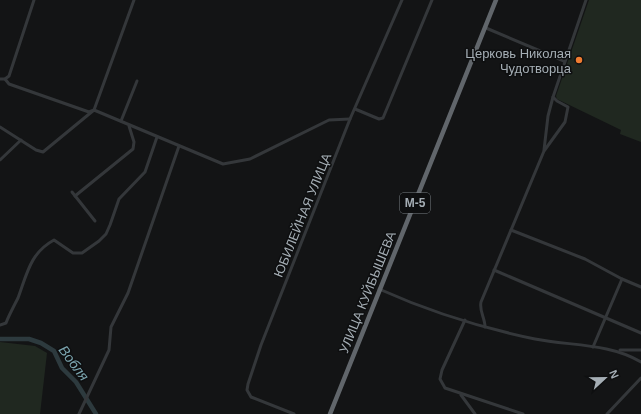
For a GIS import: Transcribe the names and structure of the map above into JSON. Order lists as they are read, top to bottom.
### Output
{
  "streets": {
    "highway": ["М-5", "УЛИЦА КУЙБЫШЕВА"],
    "street": ["ЮБИЛЕЙНАЯ УЛИЦА"]
  },
  "water": ["Вобля"],
  "places": ["Церковь Николая Чудотворца"],
  "north": "right"
}
